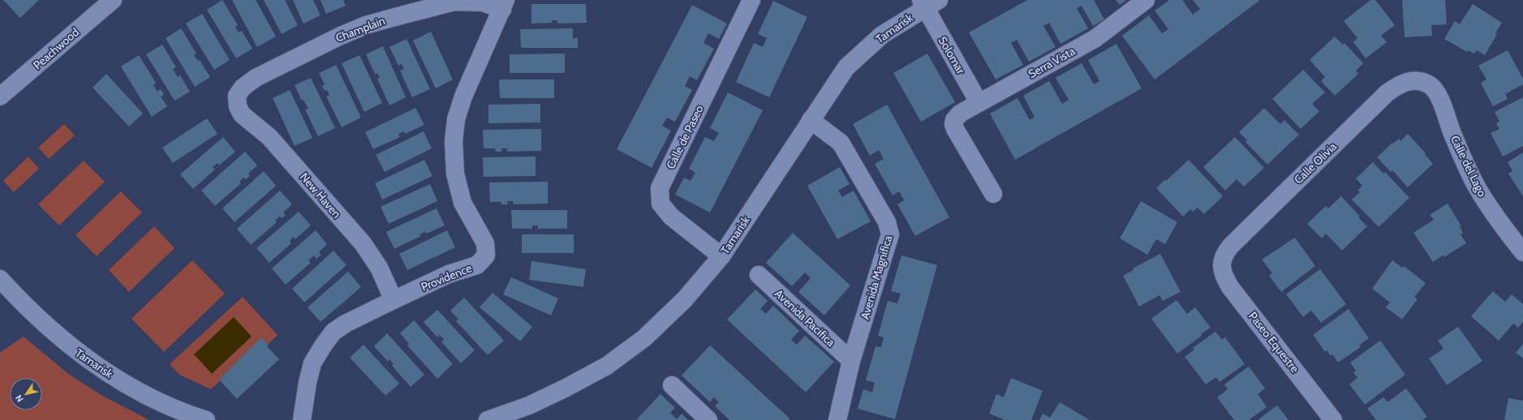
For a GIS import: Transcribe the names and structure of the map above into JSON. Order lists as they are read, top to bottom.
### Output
{
  "streets": {
    "street": [
      "Tamarisk",
      "Champlain",
      "Peachwood",
      "Solomar",
      "Serra Vista",
      "Calle de Paseo",
      "Calle Olivia",
      "Calle del Lago",
      "New Haven",
      "Providence",
      "Avenida Magnifica",
      "Avenida Pacifica",
      "Paseo Equestre"
    ]
  },
  "crossings": [
    ["Tamarisk", "Solomar"],
    ["Tamarisk", "Calle de Paseo"],
    ["Tamarisk", "Avenida Magnifica"],
    ["Champlain", "New Haven"],
    ["Champlain", "Providence"],
    ["Solomar", "Serra Vista"],
    ["Calle Olivia", "Calle del Lago"],
    ["Calle Olivia", "Paseo Equestre"],
    ["New Haven", "Providence"],
    ["Avenida Magnifica", "Avenida Pacifica"]
  ],
  "north": "bottom left"
}
